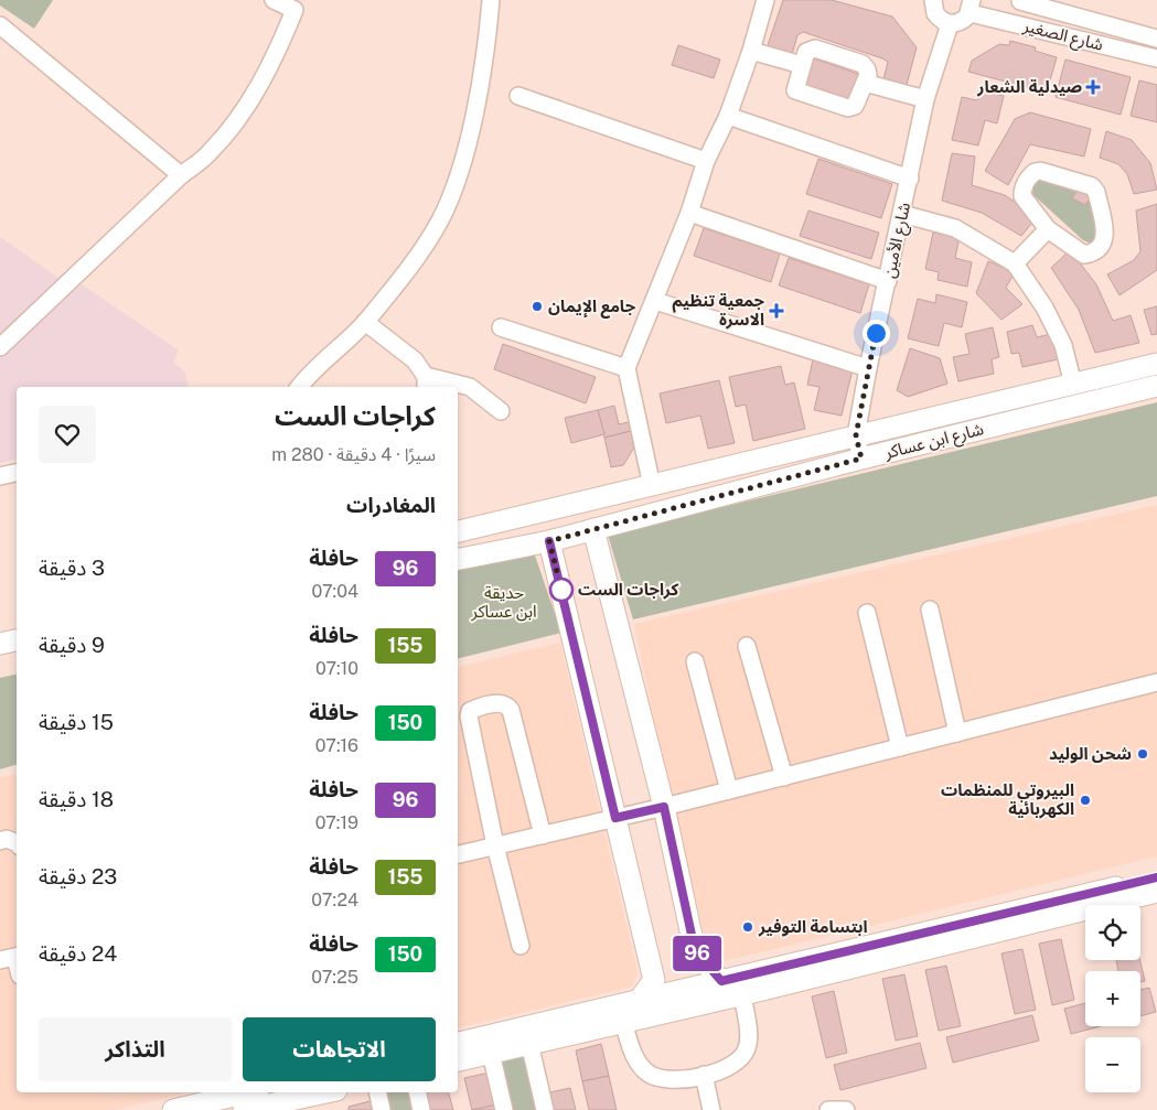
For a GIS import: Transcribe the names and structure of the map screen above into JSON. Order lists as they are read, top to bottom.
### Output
{
  "streets": {
    "main road": ["شارع ابن عساكر"],
    "street": ["شارع الصغير", "شارع الأمين"]
  },
  "crossings": [
    ["شارع الصغير", "شارع الأمين"],
    ["شارع الأمين", "شارع ابن عساكر"]
  ],
  "parks": ["حديقة ابن عساكر"],
  "places": {
    "health": ["صيدلية الشعار", "جمعية تنظيم الاسرة"],
    "other": [
      "جامع الإيمان",
      "كراجات الست",
      "شحن الوليد",
      "البيروتي للمنظمات الكهربائية",
      "ابتسامة التوفير"
    ]
  },
  "lines": ["bus line 96"],
  "page": {
    "on_map": "96",
    "heading": [
      ["كراجات الست", "سيرًا · 4 دقيقة · 280 m"],
      "المغادرات"
    ],
    "list": [
      {
        "mark": "96",
        "name": "حافلة",
        "note": "07:04",
        "value": "3 دقيقة"
      },
      {
        "mark": "155",
        "name": "حافلة",
        "note": "07:10",
        "value": "9 دقيقة"
      },
      {
        "mark": "150",
        "name": "حافلة",
        "note": "07:16",
        "value": "15 دقيقة"
      },
      {
        "mark": "96",
        "name": "حافلة",
        "note": "07:19",
        "value": "18 دقيقة"
      },
      {
        "mark": "155",
        "name": "حافلة",
        "note": "07:24",
        "value": "23 دقيقة"
      },
      {
        "mark": "150",
        "name": "حافلة",
        "note": "07:25",
        "value": "24 دقيقة"
      }
    ],
    "map_buttons": ["+", "−"],
    "buttons": ["الاتجاهات", "التذاكر"]
  }
}
